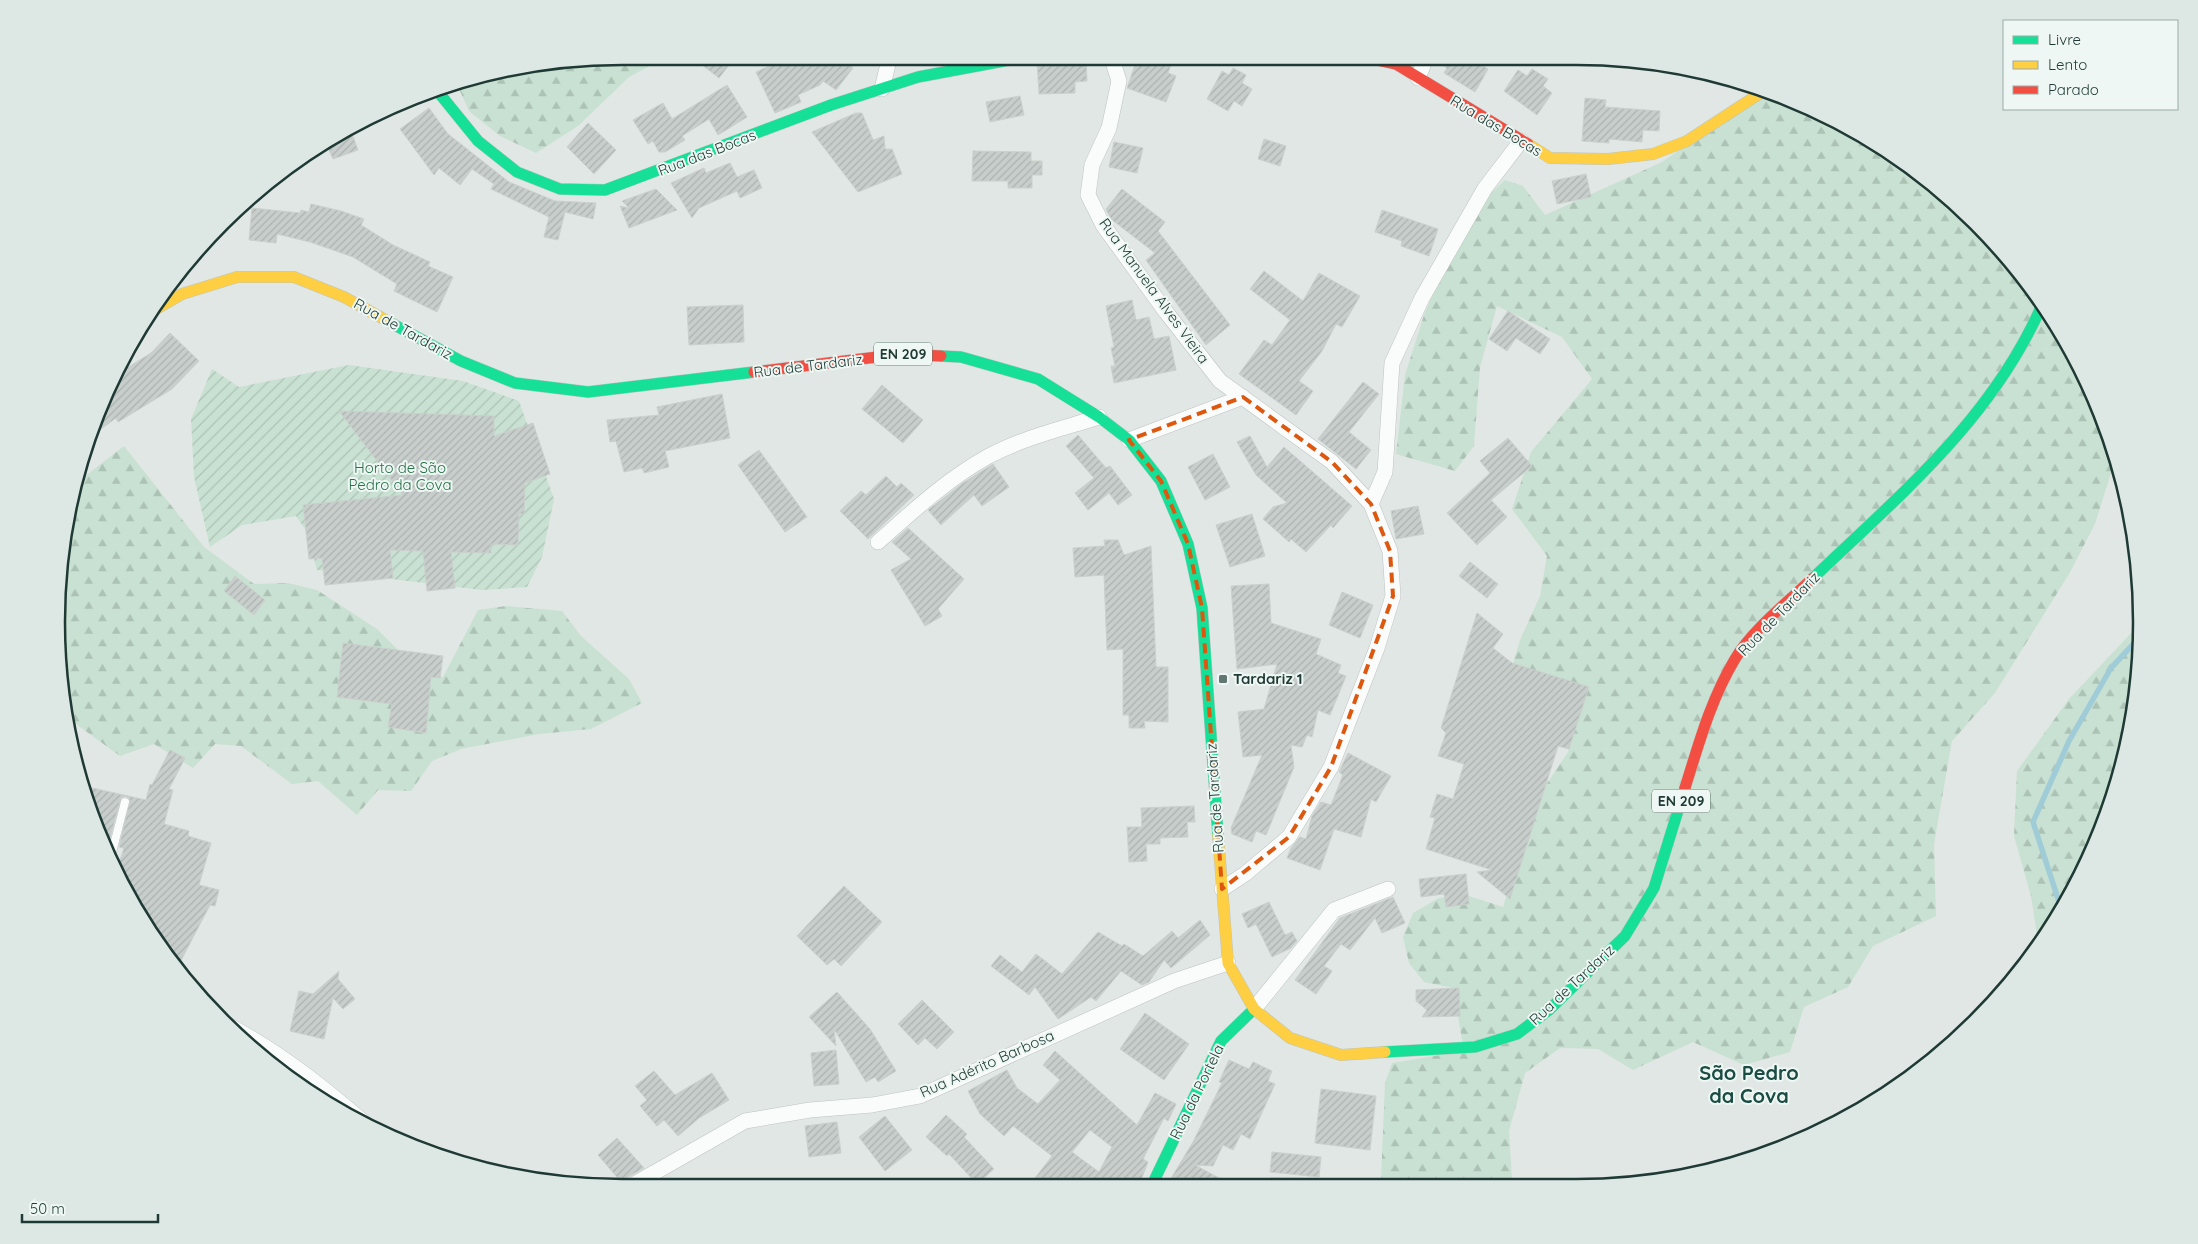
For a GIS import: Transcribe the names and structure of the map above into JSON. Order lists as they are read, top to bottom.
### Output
{
  "streets": {
    "main road": [
      "Rua das Bocas",
      "Rua de Tardariz",
      "EN 209",
      "Rua da Portela"
    ],
    "street": ["Rua Manuela Alves Vieira", "Rua Adérito Barbosa"]
  },
  "crossings": [
    ["Rua de Tardariz", "Rua Adérito Barbosa"],
    ["Rua de Tardariz", "Rua da Portela"]
  ],
  "districts": ["São Pedro da Cova"],
  "parks": ["Horto de São Pedro da Cova"],
  "places": {
    "transit": ["Tardariz 1"]
  },
  "legend": ["Livre", "Lento", "Parado"],
  "scale_bar": "50 m"
}
